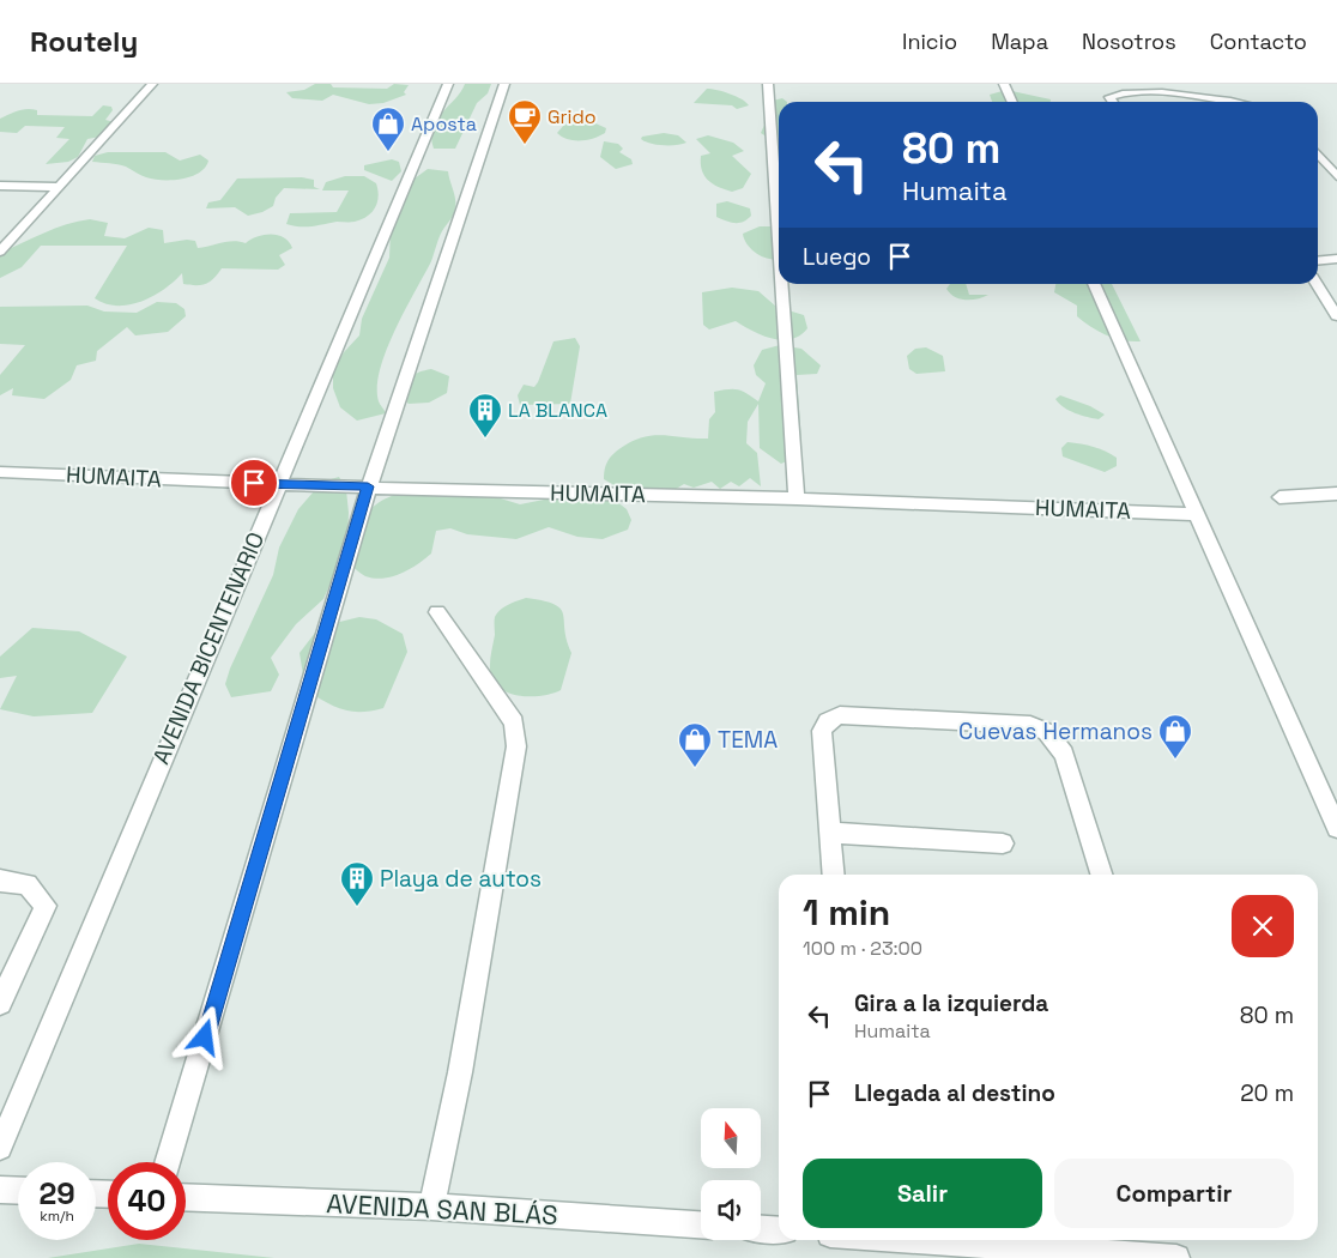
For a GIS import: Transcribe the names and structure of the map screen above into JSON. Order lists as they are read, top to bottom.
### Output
{
  "streets": {
    "street": ["HUMAITA", "AVENIDA BICENTENARIO", "AVENIDA SAN BLÁS"]
  },
  "crossings": [
    ["HUMAITA", "AVENIDA BICENTENARIO"]
  ],
  "places": {
    "cafe": ["Grido"],
    "shop": ["Aposta", "Cuevas Hermanos", "TEMA"],
    "building": ["LA BLANCA", "Playa de autos"]
  },
  "north": "top",
  "page": {
    "header": "Routely",
    "nav": [
      "Inicio",
      "Mapa",
      "Nosotros",
      "Contacto"
    ],
    "turn": ["80 m", "Humaita"],
    "then": "Luego",
    "heading": ["1 min", "100 m · 23:00"],
    "list": [
      {
        "name": "Gira a la izquierda",
        "note": "Humaita",
        "value": "80 m"
      },
      {
        "name": "Llegada al destino",
        "value": "20 m"
      }
    ],
    "buttons": ["Salir", "Compartir"],
    "speed": "29 km/h",
    "limit": "40"
  }
}
